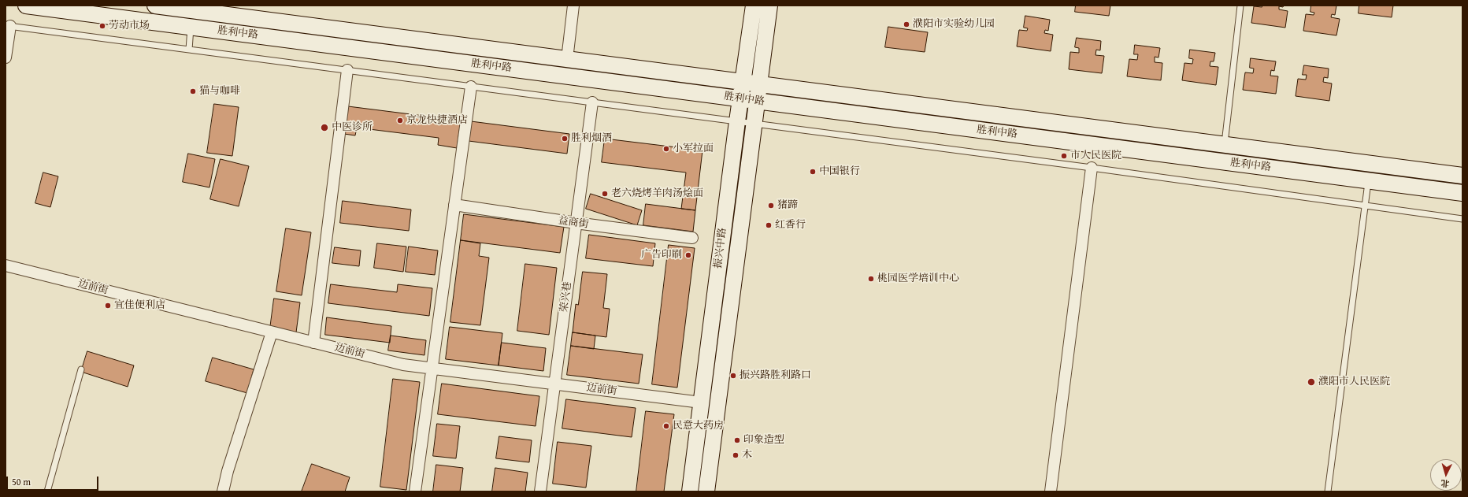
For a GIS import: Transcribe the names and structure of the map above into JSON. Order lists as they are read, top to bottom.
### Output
{
  "streets": {
    "main road": ["胜利中路", "振兴中路"],
    "street": ["益商街", "边前街", "荣兴巷"]
  },
  "crossings": [
    ["胜利中路", "振兴中路"],
    ["益商街", "荣兴巷"],
    ["振兴中路", "边前街"],
    ["边前街", "荣兴巷"]
  ],
  "places": [
    "濮阳市实验幼儿园",
    "劳动市场",
    "猫与咖啡",
    "京龙快捷酒店",
    "中医诊所",
    "胜利烟酒",
    "小军拉面",
    "市人民医院",
    "中国银行",
    "老六烧烤羊肉汤烩面",
    "猪蹄",
    "红香行",
    "广告印刷",
    "桃园医学培训中心",
    "宜佳便利店",
    "振兴路胜利路口",
    "濮阳市人民医院",
    "民意大药房",
    "印象造型",
    "木"
  ],
  "scale_bar": "50 m",
  "north": "bottom"
}
